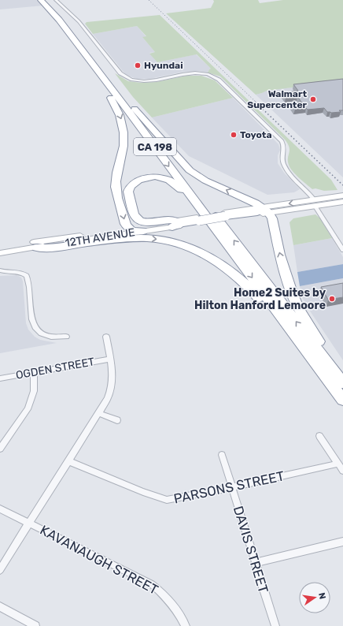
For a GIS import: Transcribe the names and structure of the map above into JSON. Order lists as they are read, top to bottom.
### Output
{
  "streets": {
    "highway": ["CA 198"],
    "main road": ["12TH AVENUE"],
    "street": [
      "OGDEN STREET",
      "PARSONS STREET",
      "DAVIS STREET",
      "KAVANAUGH STREET"
    ]
  },
  "crossings": [
    ["PARSONS STREET", "DAVIS STREET"]
  ],
  "places": [
    "Hyundai",
    "Walmart Supercenter",
    "Toyota",
    "Home2 Suites by Hilton Hanford Lemoore"
  ],
  "north": "right"
}
